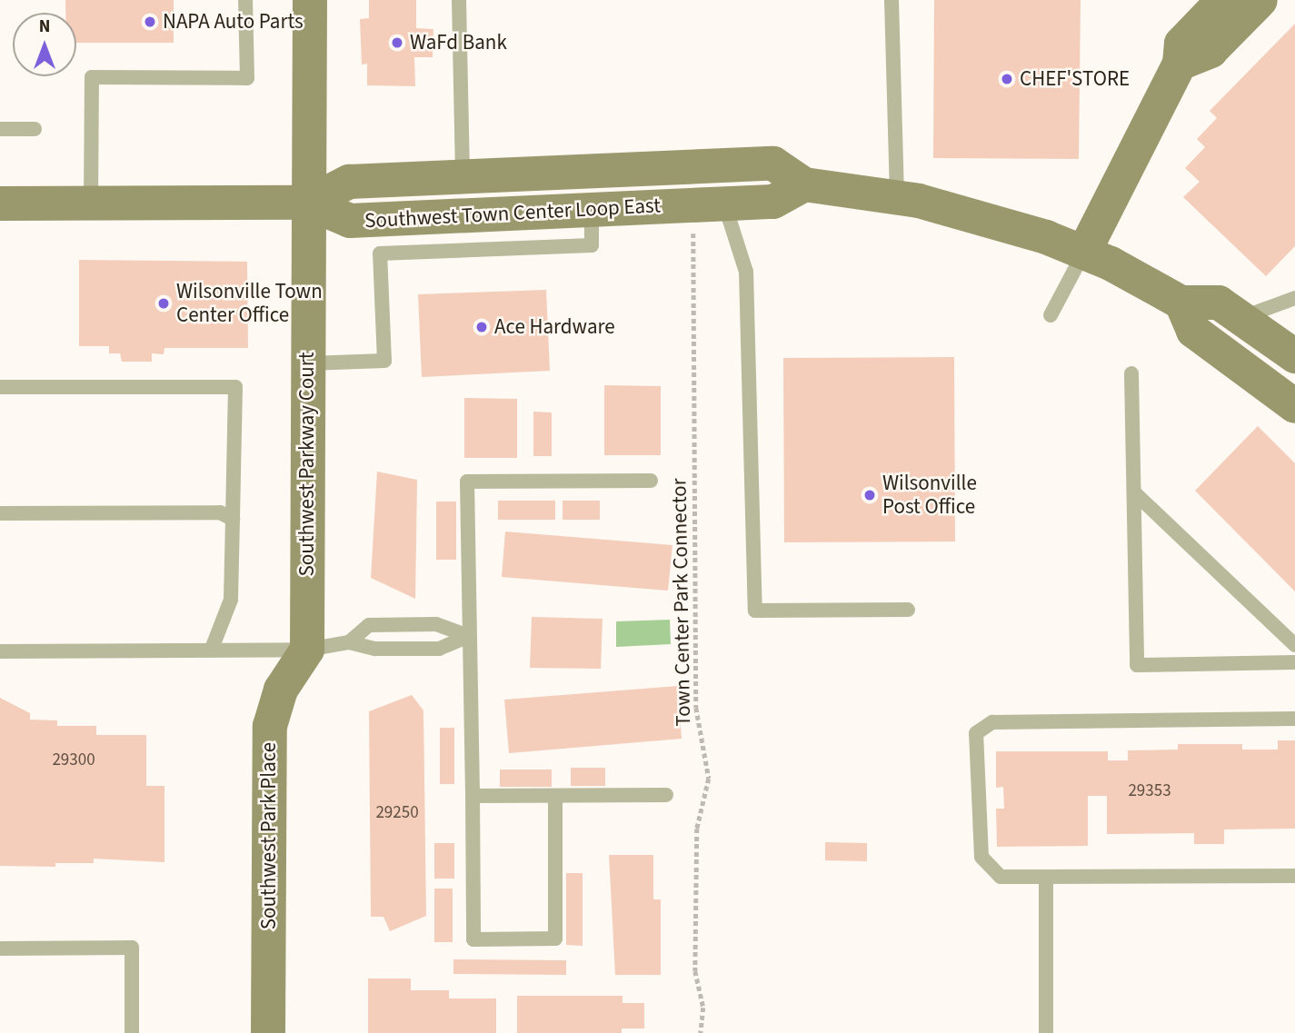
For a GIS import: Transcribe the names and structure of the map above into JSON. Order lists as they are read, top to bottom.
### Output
{
  "streets": {
    "main road": ["Southwest Town Center Loop East", "Southwest Parkway Court", "Southwest Park Place"],
    "path": ["Town Center Park Connector"]
  },
  "crossings": [
    ["Southwest Town Center Loop East", "Southwest Parkway Court"],
    ["Southwest Town Center Loop East", "Town Center Park Connector"],
    ["Southwest Parkway Court", "Southwest Park Place"]
  ],
  "places": [
    "NAPA Auto Parts",
    "WaFd Bank",
    "CHEF'STORE",
    "Wilsonville Town Center Office",
    "Ace Hardware",
    "Wilsonville Post Office"
  ],
  "house_numbers": ["29300", "29353", "29250"],
  "north": "top"
}
